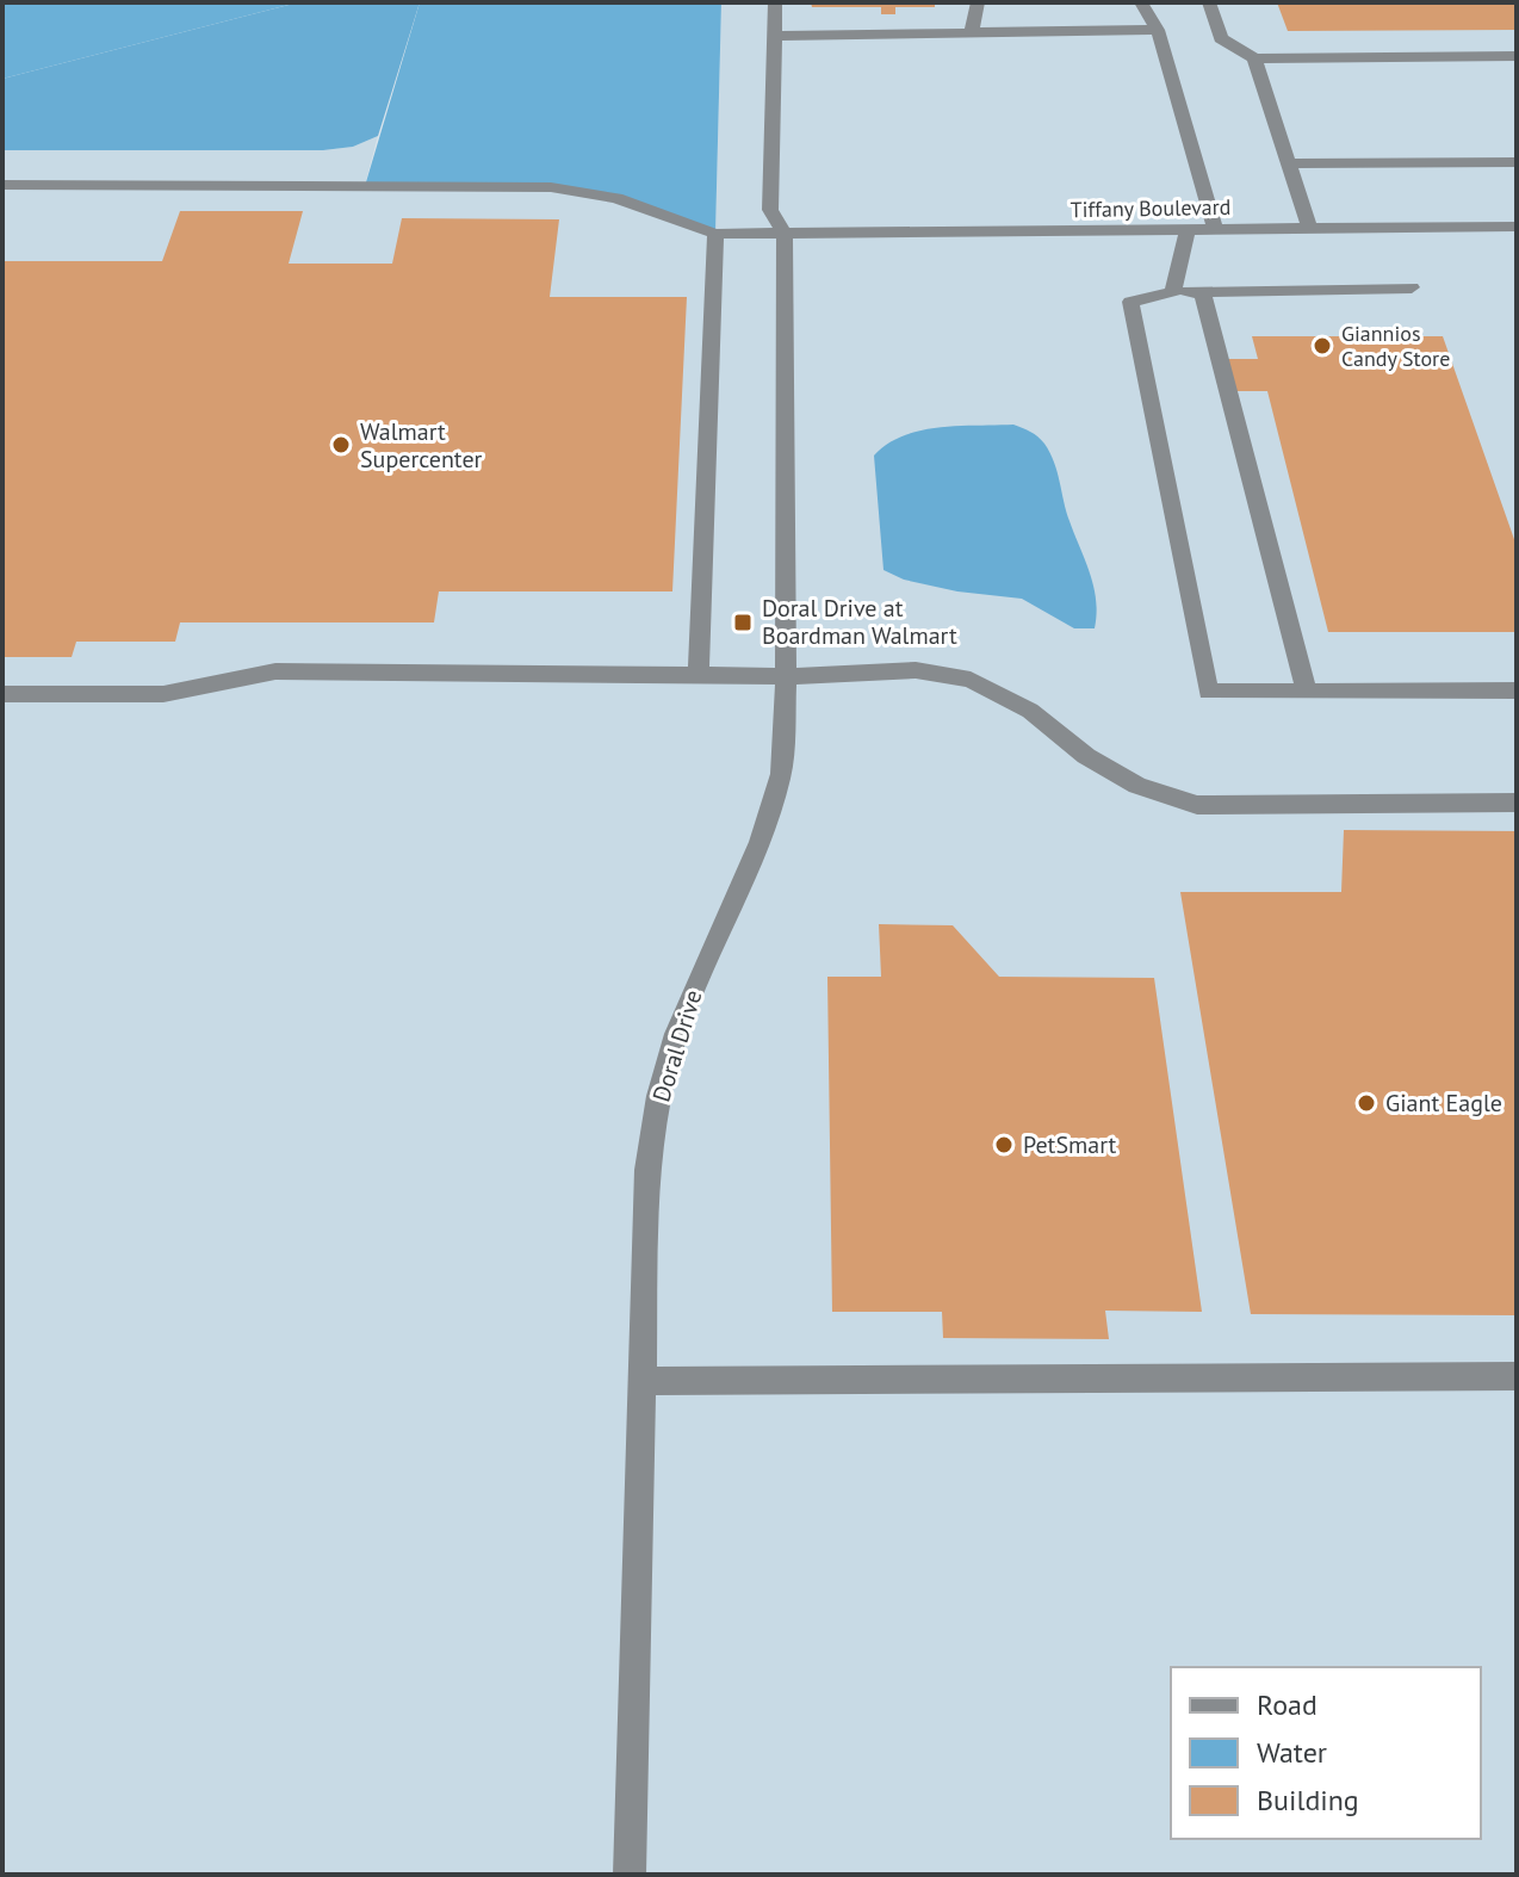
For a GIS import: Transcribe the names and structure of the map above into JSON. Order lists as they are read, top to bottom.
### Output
{
  "streets": {
    "street": ["Tiffany Boulevard", "Doral Drive"]
  },
  "crossings": [
    ["Tiffany Boulevard", "Doral Drive"]
  ],
  "places": {
    "other": [
      "Giannios Candy Store",
      "Walmart Supercenter",
      "Giant Eagle",
      "PetSmart"
    ],
    "transit": ["Doral Drive at Boardman Walmart"]
  },
  "legend": ["Road", "Water", "Building"]
}
